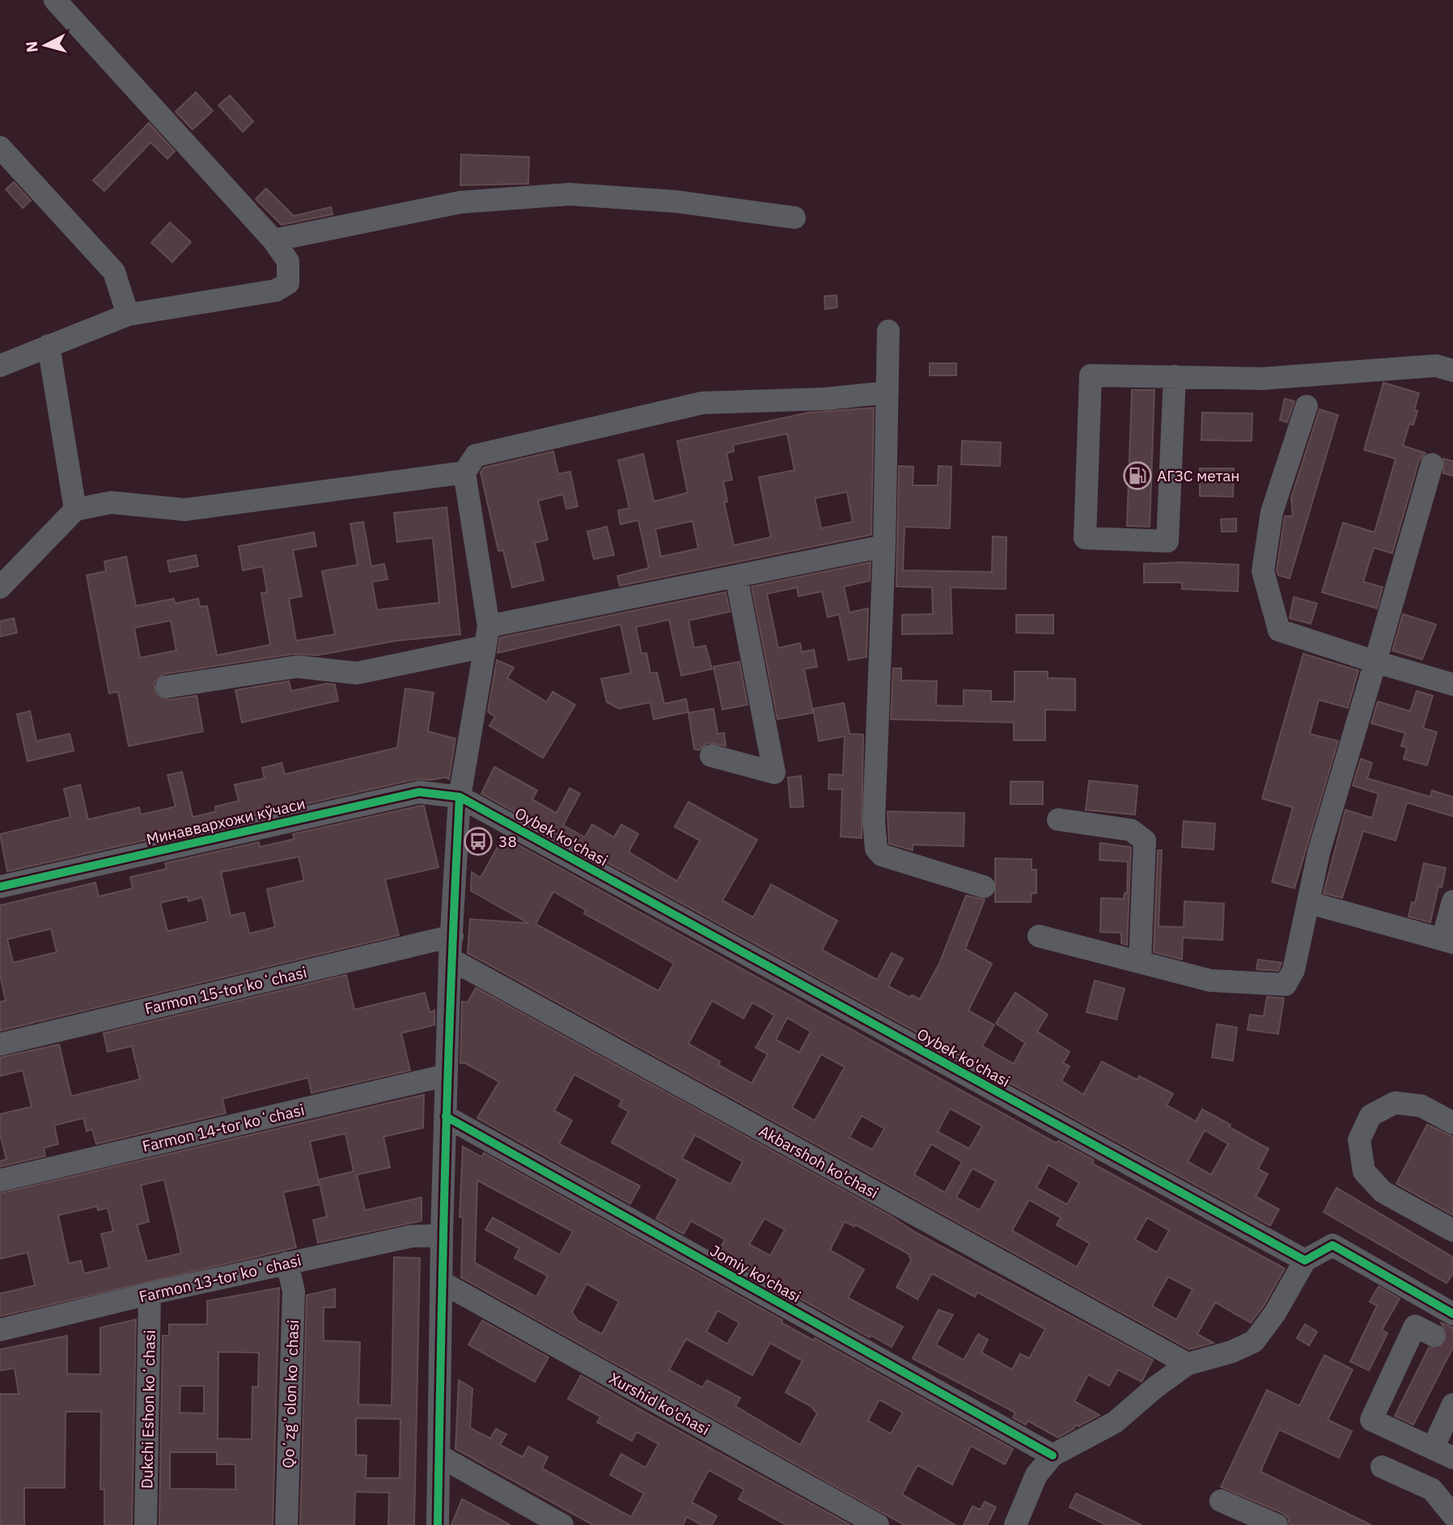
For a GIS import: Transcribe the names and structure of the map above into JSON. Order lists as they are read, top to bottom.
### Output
{
  "streets": {
    "street": [
      "Минаввархожи кўчаси",
      "Oybek ko'chasi",
      "Farmon 15-tor koʻchasi",
      "Farmon 14-tor koʻchasi",
      "Akbarshoh ko'chasi",
      "Jomiy ko'chasi",
      "Farmon 13-tor koʻchasi",
      "Qoʻzgʻolon koʻchasi",
      "Xurshid ko'chasi",
      "Dukchi Eshon koʻchasi"
    ]
  },
  "crossings": [
    ["Минаввархожи кўчаси", "Oybek ko'chasi"],
    ["Farmon 13-tor koʻchasi", "Qoʻzgʻolon koʻchasi"],
    ["Farmon 13-tor koʻchasi", "Dukchi Eshon koʻchasi"]
  ],
  "places": {
    "fuel station": ["АГЗС метан"],
    "bus stop": ["38"]
  },
  "north": "left"
}
